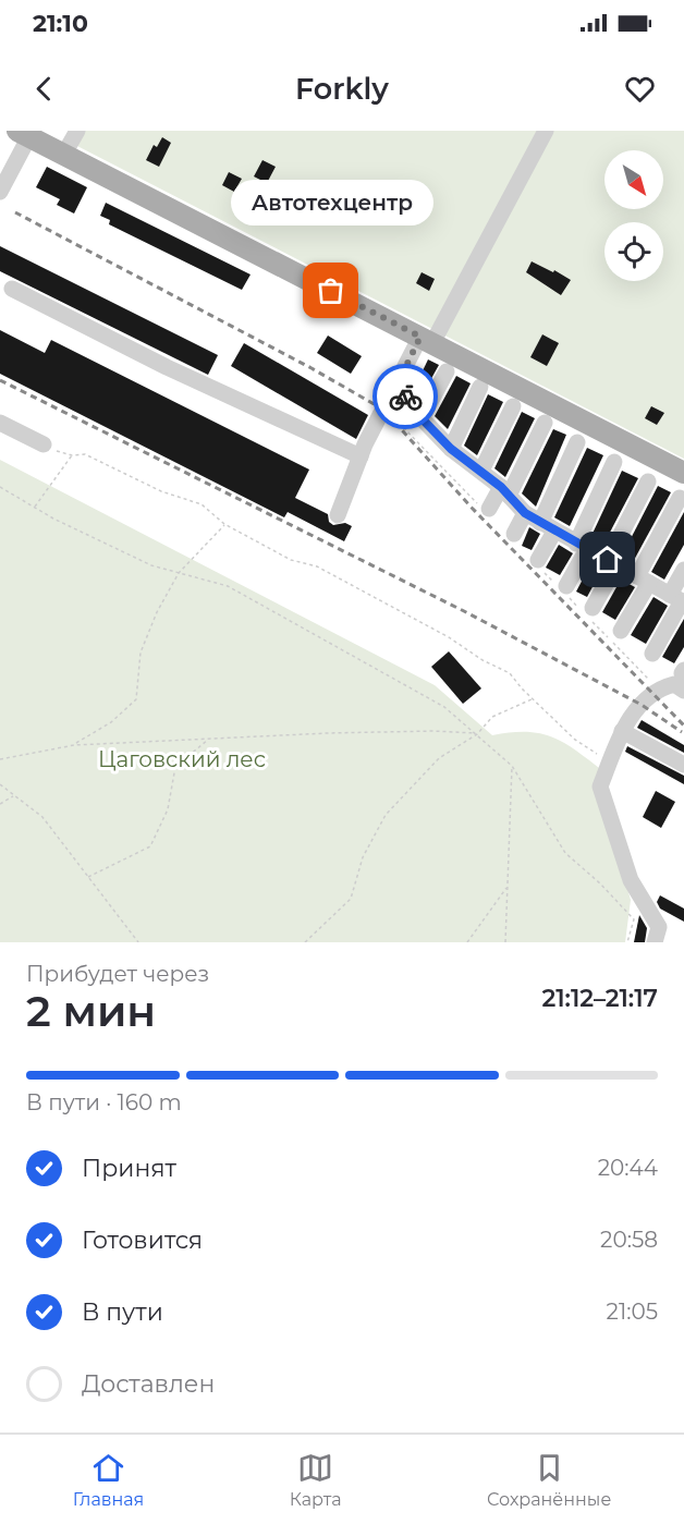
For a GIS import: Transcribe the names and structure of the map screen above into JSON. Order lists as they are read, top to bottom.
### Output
{
  "parks": ["Цаговский лес"],
  "places": ["Автотехцентр"],
  "north": "bottom right",
  "page": {
    "status": "21:10",
    "header": "Forkly",
    "bubble": "Автотехцентр",
    "heading": ["2 мин", "Прибудет через", "21:12–21:17"],
    "bar": "В пути · 160 m",
    "list": [
      ["Принят", "20:44"],
      ["Готовится", "20:58"],
      ["В пути", "21:05"],
      "Доставлен"
    ],
    "tabs": ["Главная", "Карта", "Сохранённые"]
  }
}
